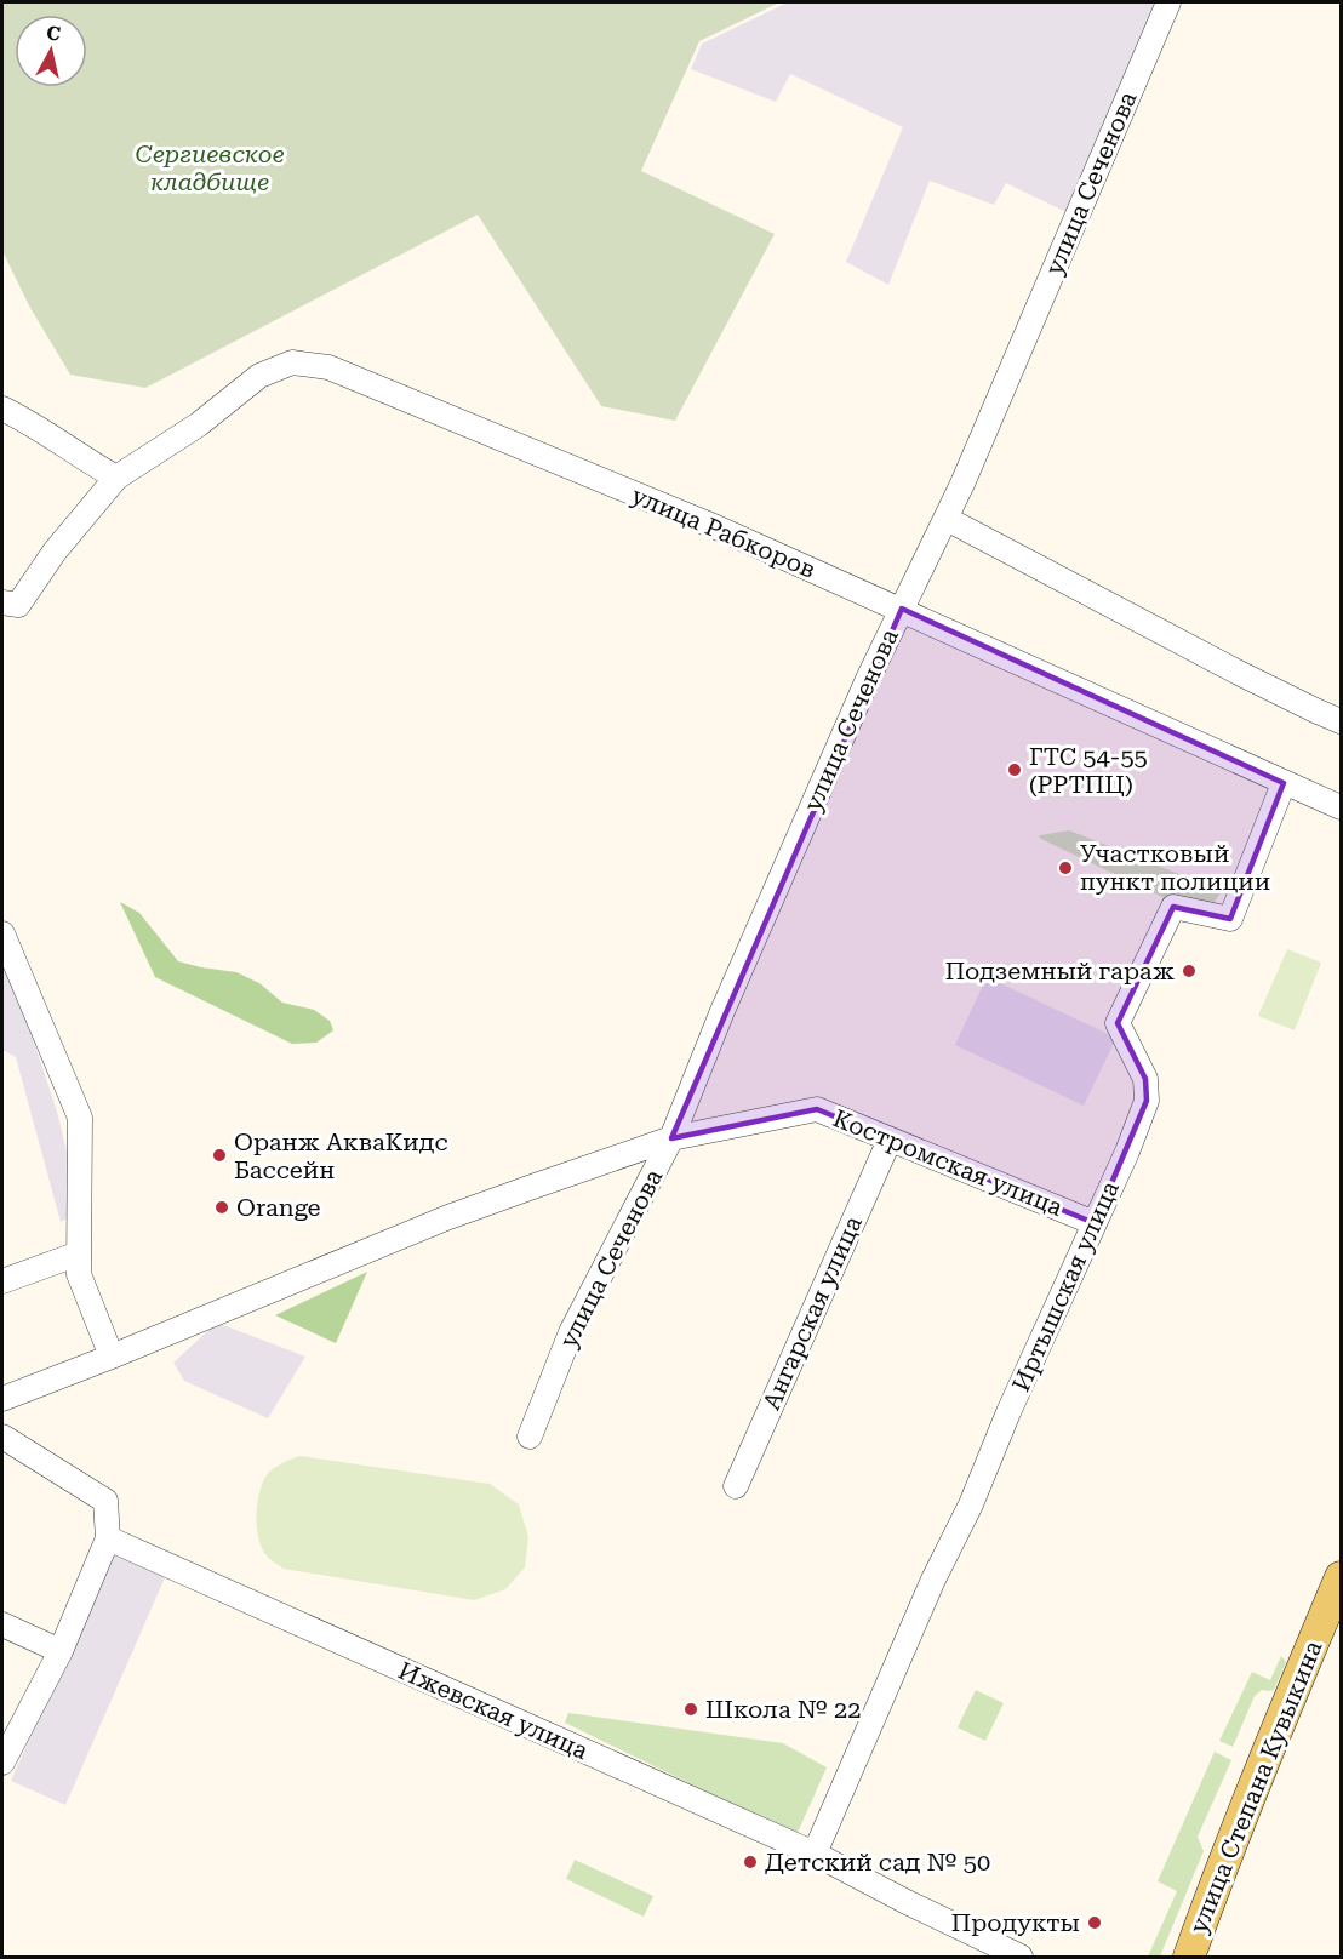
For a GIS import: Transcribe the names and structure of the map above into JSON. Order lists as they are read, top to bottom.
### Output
{
  "streets": {
    "main road": ["улица Степана Кувыкина"],
    "street": [
      "улица Сеченова",
      "улица Рабкоров",
      "Костромская улица",
      "Иртышская улица",
      "Ангарская улица",
      "Ижевская улица"
    ]
  },
  "crossings": [
    ["улица Сеченова", "улица Рабкоров"],
    ["улица Сеченова", "Костромская улица"],
    ["улица Рабкоров", "Иртышская улица"],
    ["Костромская улица", "Иртышская улица"],
    ["Костромская улица", "Ангарская улица"],
    ["Иртышская улица", "Ижевская улица"]
  ],
  "parks": ["Сергиевское кладбище"],
  "places": [
    "ГТС 54-55 (РРТПЦ)",
    "Участковый пункт полиции",
    "Подземный гараж",
    "Оранж АкваКидс Бассейн",
    "Orange",
    "Школа № 22",
    "Детский сад № 50",
    "Продукты"
  ],
  "north": "top"
}
